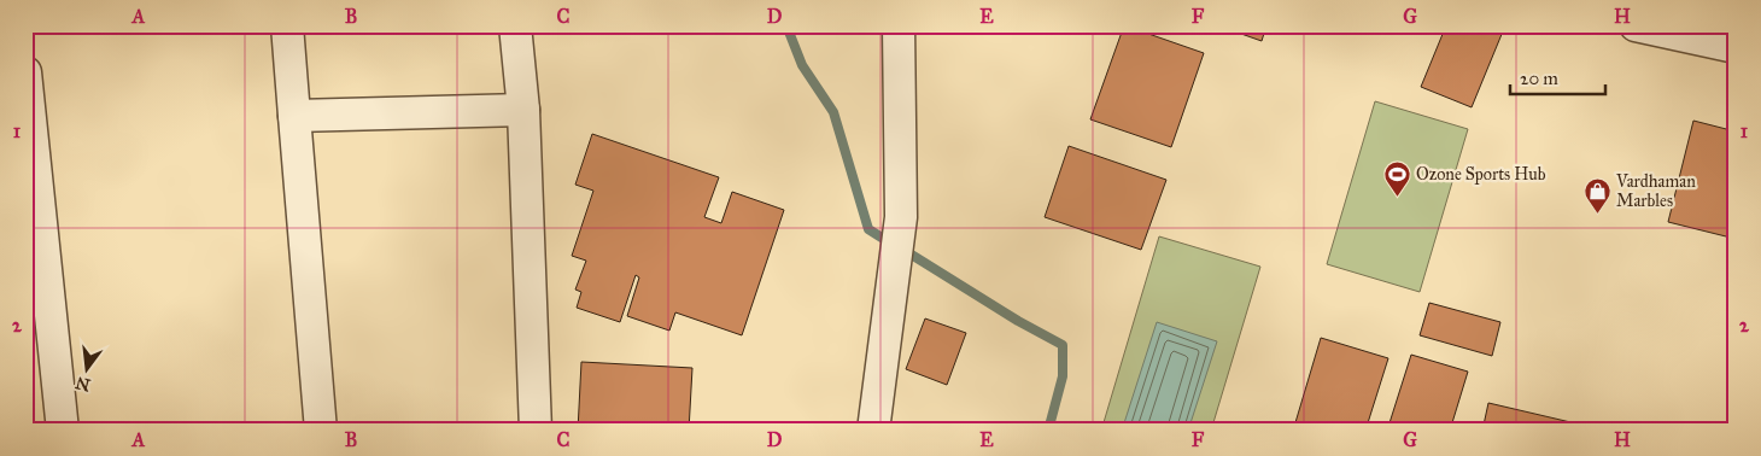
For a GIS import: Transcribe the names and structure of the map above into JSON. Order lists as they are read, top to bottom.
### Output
{
  "places": {
    "sports": ["Ozone Sports Hub"],
    "shop": ["Vardhaman Marbles"]
  },
  "scale_bar": "20 m",
  "north": "bottom",
  "grid": {
    "columns": [
      "A",
      "B",
      "C",
      "D",
      "E",
      "F",
      "G",
      "H"
    ],
    "rows": ["1", "2"]
  }
}
